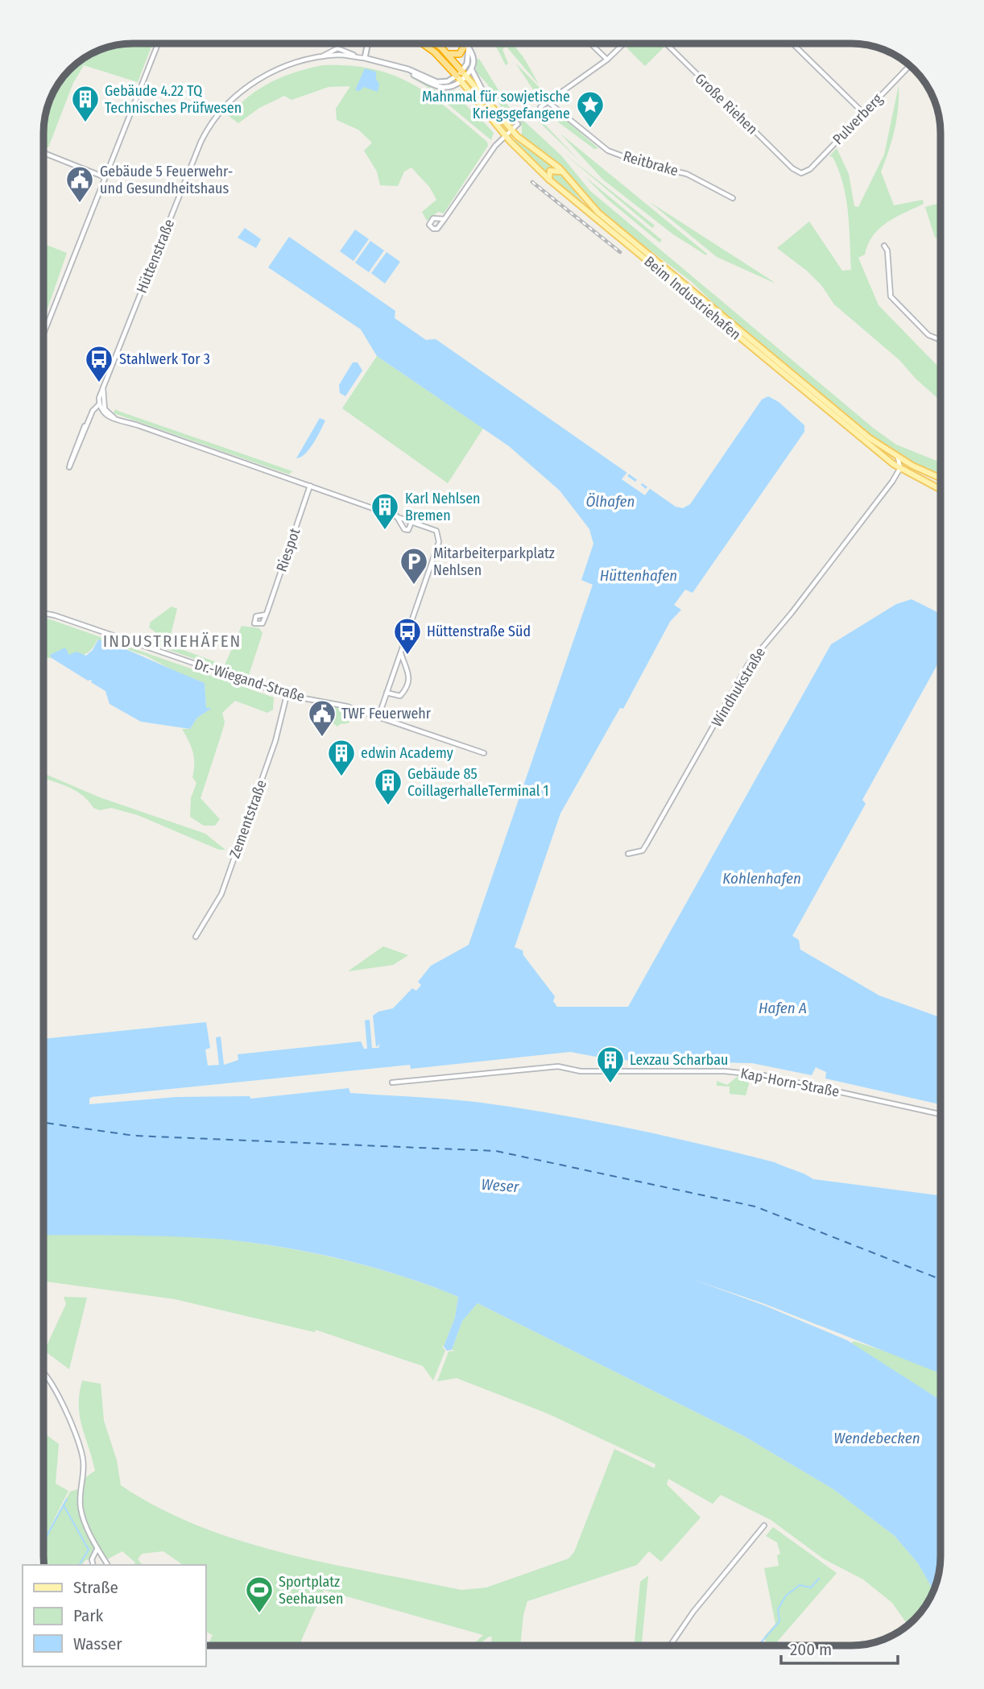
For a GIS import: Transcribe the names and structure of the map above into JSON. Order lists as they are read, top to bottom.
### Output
{
  "streets": {
    "main road": ["Beim Industriehafen"],
    "street": [
      "Große Riehen",
      "Pulverberg",
      "Reitbrake",
      "Hüttenstraße",
      "Riespot",
      "Dr.-Wiegand-Straße",
      "Windhukstraße",
      "Zementstraße",
      "Kap-Horn-Straße"
    ]
  },
  "crossings": [
    ["Große Riehen", "Pulverberg"],
    ["Hüttenstraße", "Beim Industriehafen"],
    ["Beim Industriehafen", "Windhukstraße"],
    ["Dr.-Wiegand-Straße", "Zementstraße"]
  ],
  "districts": ["INDUSTRIEHÄFEN"],
  "water": [
    "Ölhafen",
    "Hüttenhafen",
    "Kohlenhafen",
    "Hafen A",
    "Weser",
    "Wendebecken"
  ],
  "places": {
    "building": [
      "Gebäude 4.22 TQ Technisches Prüfwesen",
      "Karl Nehlsen Bremen",
      "edwin Academy",
      "Gebäude 85 CoillagerhalleTerminal 1",
      "Lexzau Scharbau"
    ],
    "place": ["Mahnmal für sowjetische Kriegsgefangene"],
    "public building": ["Gebäude 5 Feuerwehr- und Gesundheitshaus", "TWF Feuerwehr"],
    "bus stop": ["Stahlwerk Tor 3", "Hüttenstraße Süd"],
    "parking": ["Mitarbeiterparkplatz Nehlsen"],
    "sports": ["Sportplatz Seehausen"]
  },
  "legend": ["Straße", "Park", "Wasser"],
  "scale_bar": "200 m"
}
